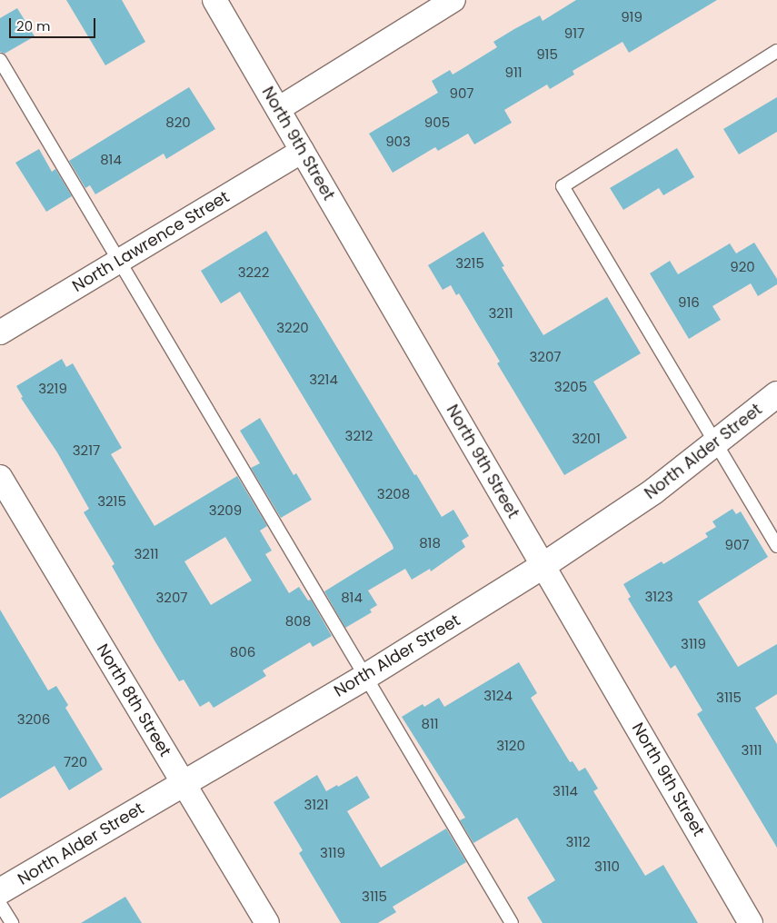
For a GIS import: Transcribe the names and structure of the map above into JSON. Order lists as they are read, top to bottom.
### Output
{
  "streets": {
    "street": [
      "North 9th Street",
      "North Lawrence Street",
      "North Alder Street",
      "North 8th Street"
    ]
  },
  "crossings": [
    ["North 9th Street", "North Lawrence Street"],
    ["North 9th Street", "North Alder Street"],
    ["North Alder Street", "North 8th Street"]
  ],
  "house_numbers": [
    "919",
    "917",
    "915",
    "911",
    "907",
    "820",
    "905",
    "903",
    "814",
    "3215",
    "920",
    "3222",
    "916",
    "3211",
    "3220",
    "3207",
    "3214",
    "3205",
    "3219",
    "3212",
    "3201",
    "3217",
    "3208",
    "3215",
    "3209",
    "818",
    "907",
    "3211",
    "3123",
    "3207",
    "814",
    "808",
    "3119",
    "806",
    "3124",
    "3115",
    "3206",
    "811",
    "3120",
    "3111",
    "720",
    "3114",
    "3121",
    "3112",
    "3119",
    "3110",
    "3115"
  ],
  "scale_bar": "20 m"
}
